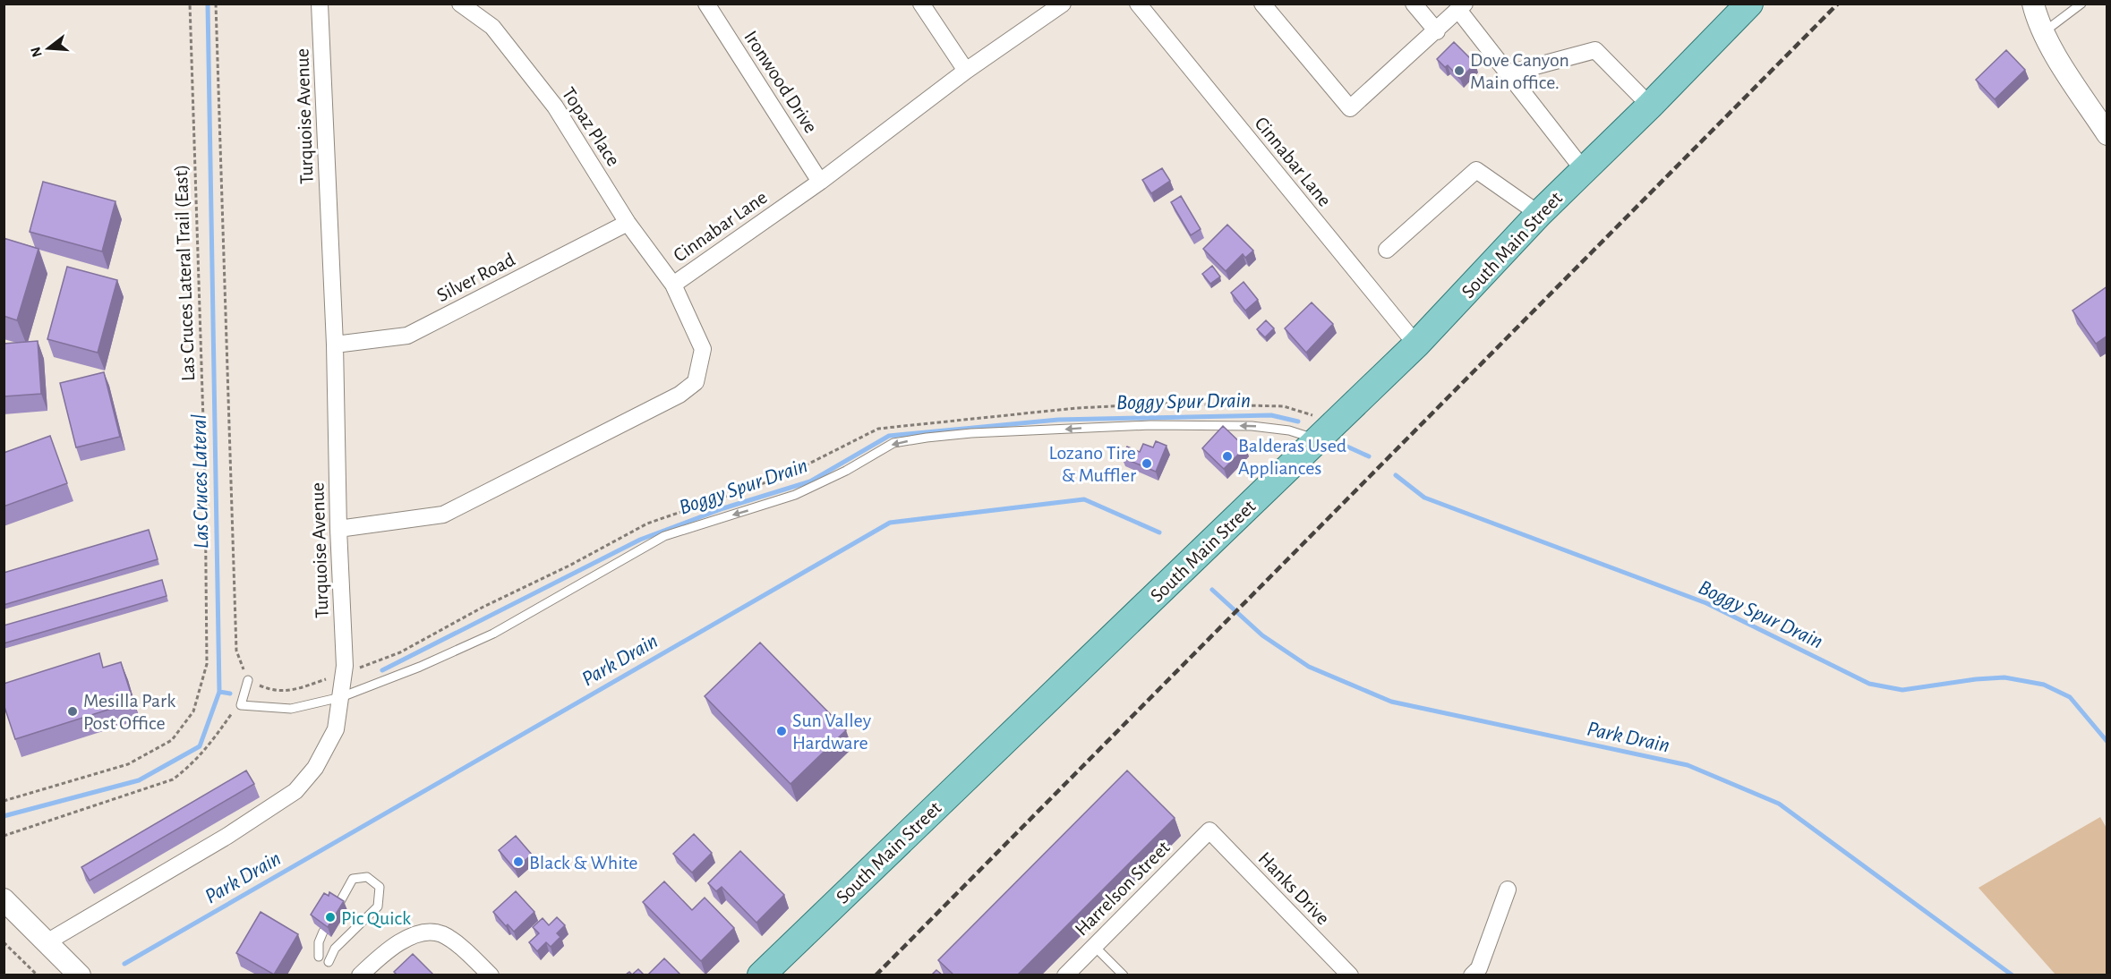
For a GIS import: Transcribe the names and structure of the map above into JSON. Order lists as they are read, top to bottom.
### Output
{
  "streets": {
    "main road": ["South Main Street"],
    "street": [
      "Ironwood Drive",
      "Turquoise Avenue",
      "Topaz Place",
      "Cinnabar Lane",
      "Silver Road",
      "Harrelson Street",
      "Hanks Drive"
    ],
    "path": ["Las Cruces Lateral Trail (East)"]
  },
  "crossings": [
    ["Ironwood Drive", "Cinnabar Lane"],
    ["Turquoise Avenue", "Cinnabar Lane"],
    ["Turquoise Avenue", "Silver Road"],
    ["Topaz Place", "Cinnabar Lane"],
    ["Topaz Place", "Silver Road"],
    ["Cinnabar Lane", "South Main Street"],
    ["Harrelson Street", "Hanks Drive"]
  ],
  "water": ["Boggy Spur Drain", "Las Cruces Lateral", "Park Drain"],
  "places": [
    "Dove Canyon Main office.",
    "Balderas Used Appliances",
    "Lozano Tire & Muffler",
    "Mesilla Park Post Office",
    "Sun Valley Hardware",
    "Black & White",
    "Pic Quick"
  ],
  "north": "left"
}
